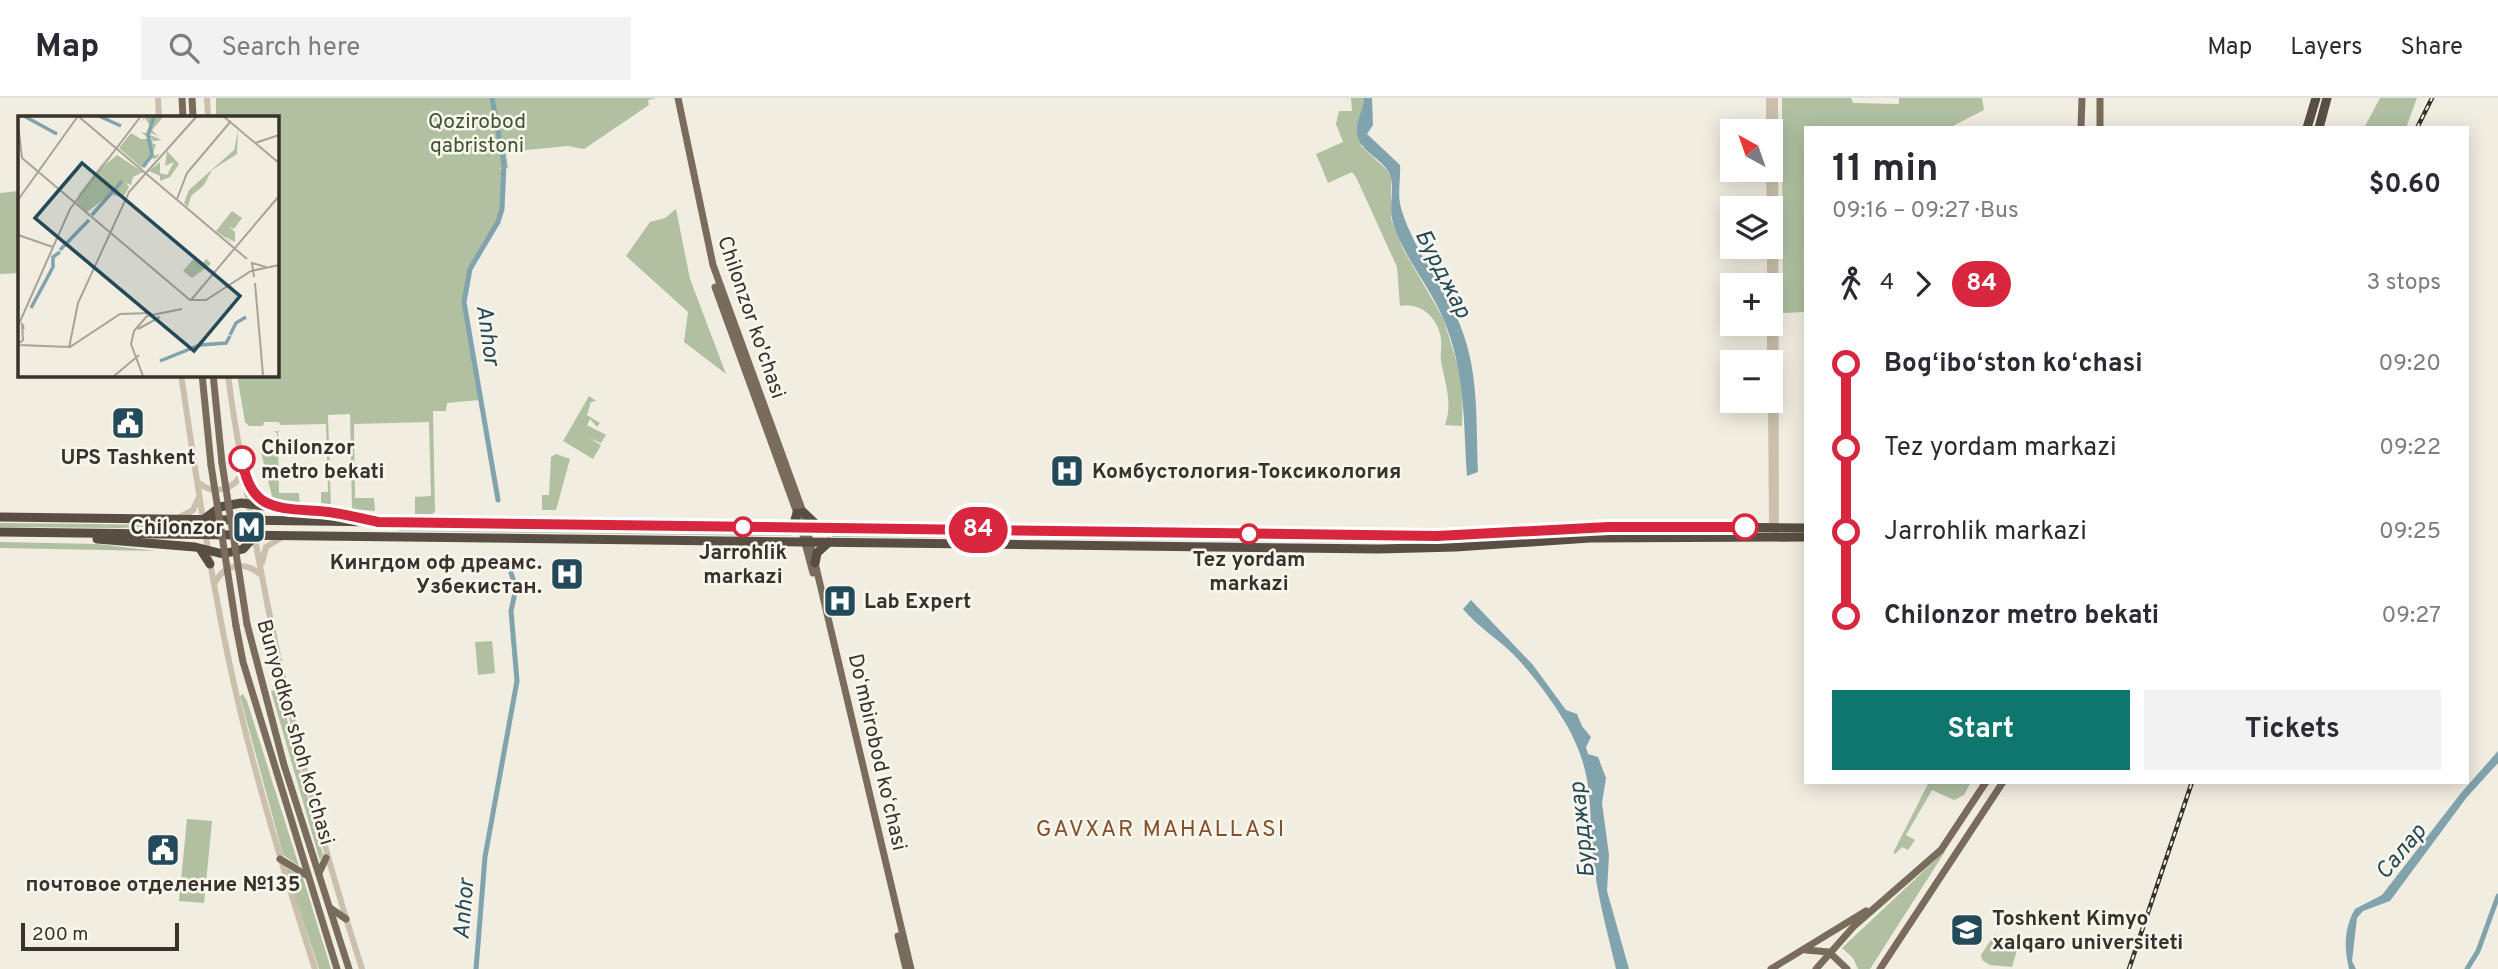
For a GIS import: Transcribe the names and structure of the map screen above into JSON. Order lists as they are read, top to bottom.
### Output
{
  "streets": {
    "main road": ["Chilonzor ko'chasi", "Bunyodkor shoh ko'chasi", "Doʻmbirobod koʻchasi"]
  },
  "crossings": [
    ["Chilonzor ko'chasi", "Doʻmbirobod koʻchasi"]
  ],
  "districts": ["GAVXAR MAHALLASI"],
  "water": ["Бурджар", "Anhor", "Салар"],
  "parks": ["Qozirobod qabristoni"],
  "places": {
    "public building": ["UPS Tashkent", "почтовое отделение №135"],
    "other": ["Chilonzor metro bekati", "Jarrohlik markazi", "Tez yordam markazi"],
    "hospital": ["Комбустология-Токсикология", "Кингдом оф дреамс. Узбекистан.", "Lab Expert"],
    "metro station": ["Chilonzor"],
    "school or university": ["Toshkent Kimyo xalqaro universiteti"]
  },
  "lines": ["bus line 84"],
  "scale_bar": "200 m",
  "north": "top left",
  "page": {
    "header": "Map",
    "search": "Search here",
    "nav": ["Map", "Layers", "Share"],
    "on_map": "84",
    "map_buttons": ["+", "−"],
    "heading": ["11 min", "09:16 – 09:27 · Bus", "$0.60"],
    "legs": ["4", "84", "3 stops"],
    "list": [
      {
        "name": "Bogʻiboʻston koʻchasi",
        "value": "09:20"
      },
      {
        "name": "Tez yordam markazi",
        "value": "09:22"
      },
      {
        "name": "Jarrohlik markazi",
        "value": "09:25"
      },
      {
        "name": "Chilonzor metro bekati",
        "value": "09:27"
      }
    ],
    "buttons": ["Start", "Tickets"],
    "scale": "200 m"
  }
}
